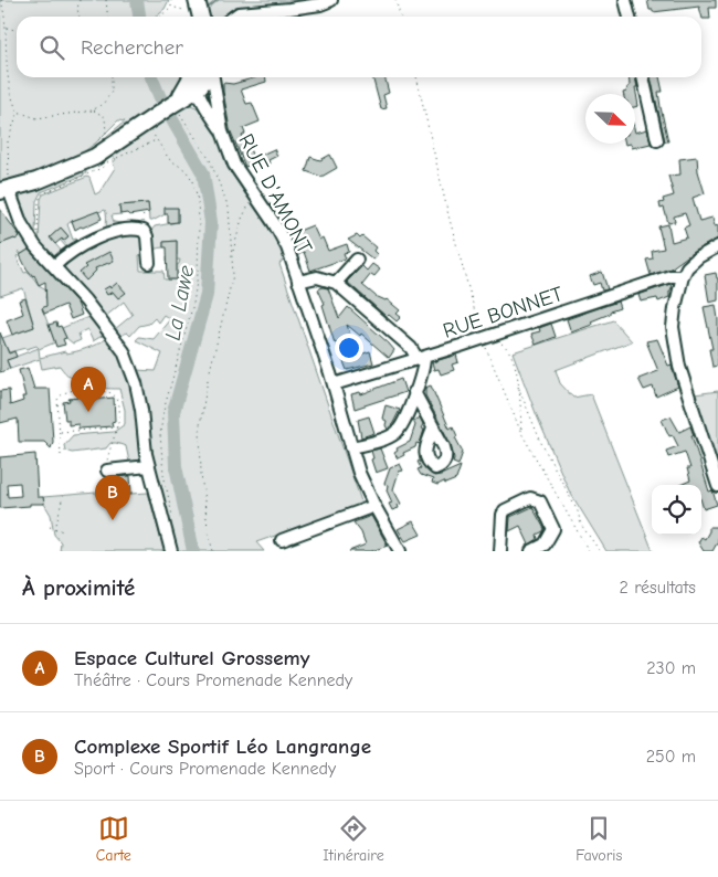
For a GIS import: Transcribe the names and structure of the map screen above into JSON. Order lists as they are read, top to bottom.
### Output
{
  "streets": {
    "street": ["RUE D'AMONT", "RUE BONNET"]
  },
  "crossings": [
    ["RUE D'AMONT", "RUE BONNET"]
  ],
  "water": ["La Lawe"],
  "north": "bottom right",
  "page": {
    "search": "Rechercher",
    "pins": ["A", "B"],
    "heading": ["À proximité", "2 résultats"],
    "list": [
      {
        "mark": "A",
        "name": "Espace Culturel Grossemy",
        "note": "Théâtre · Cours Promenade Kennedy",
        "value": "230 m"
      },
      {
        "mark": "B",
        "name": "Complexe Sportif Léo Langrange",
        "note": "Sport · Cours Promenade Kennedy",
        "value": "250 m"
      }
    ],
    "nav": ["Carte", "Itinéraire", "Favoris"]
  }
}
